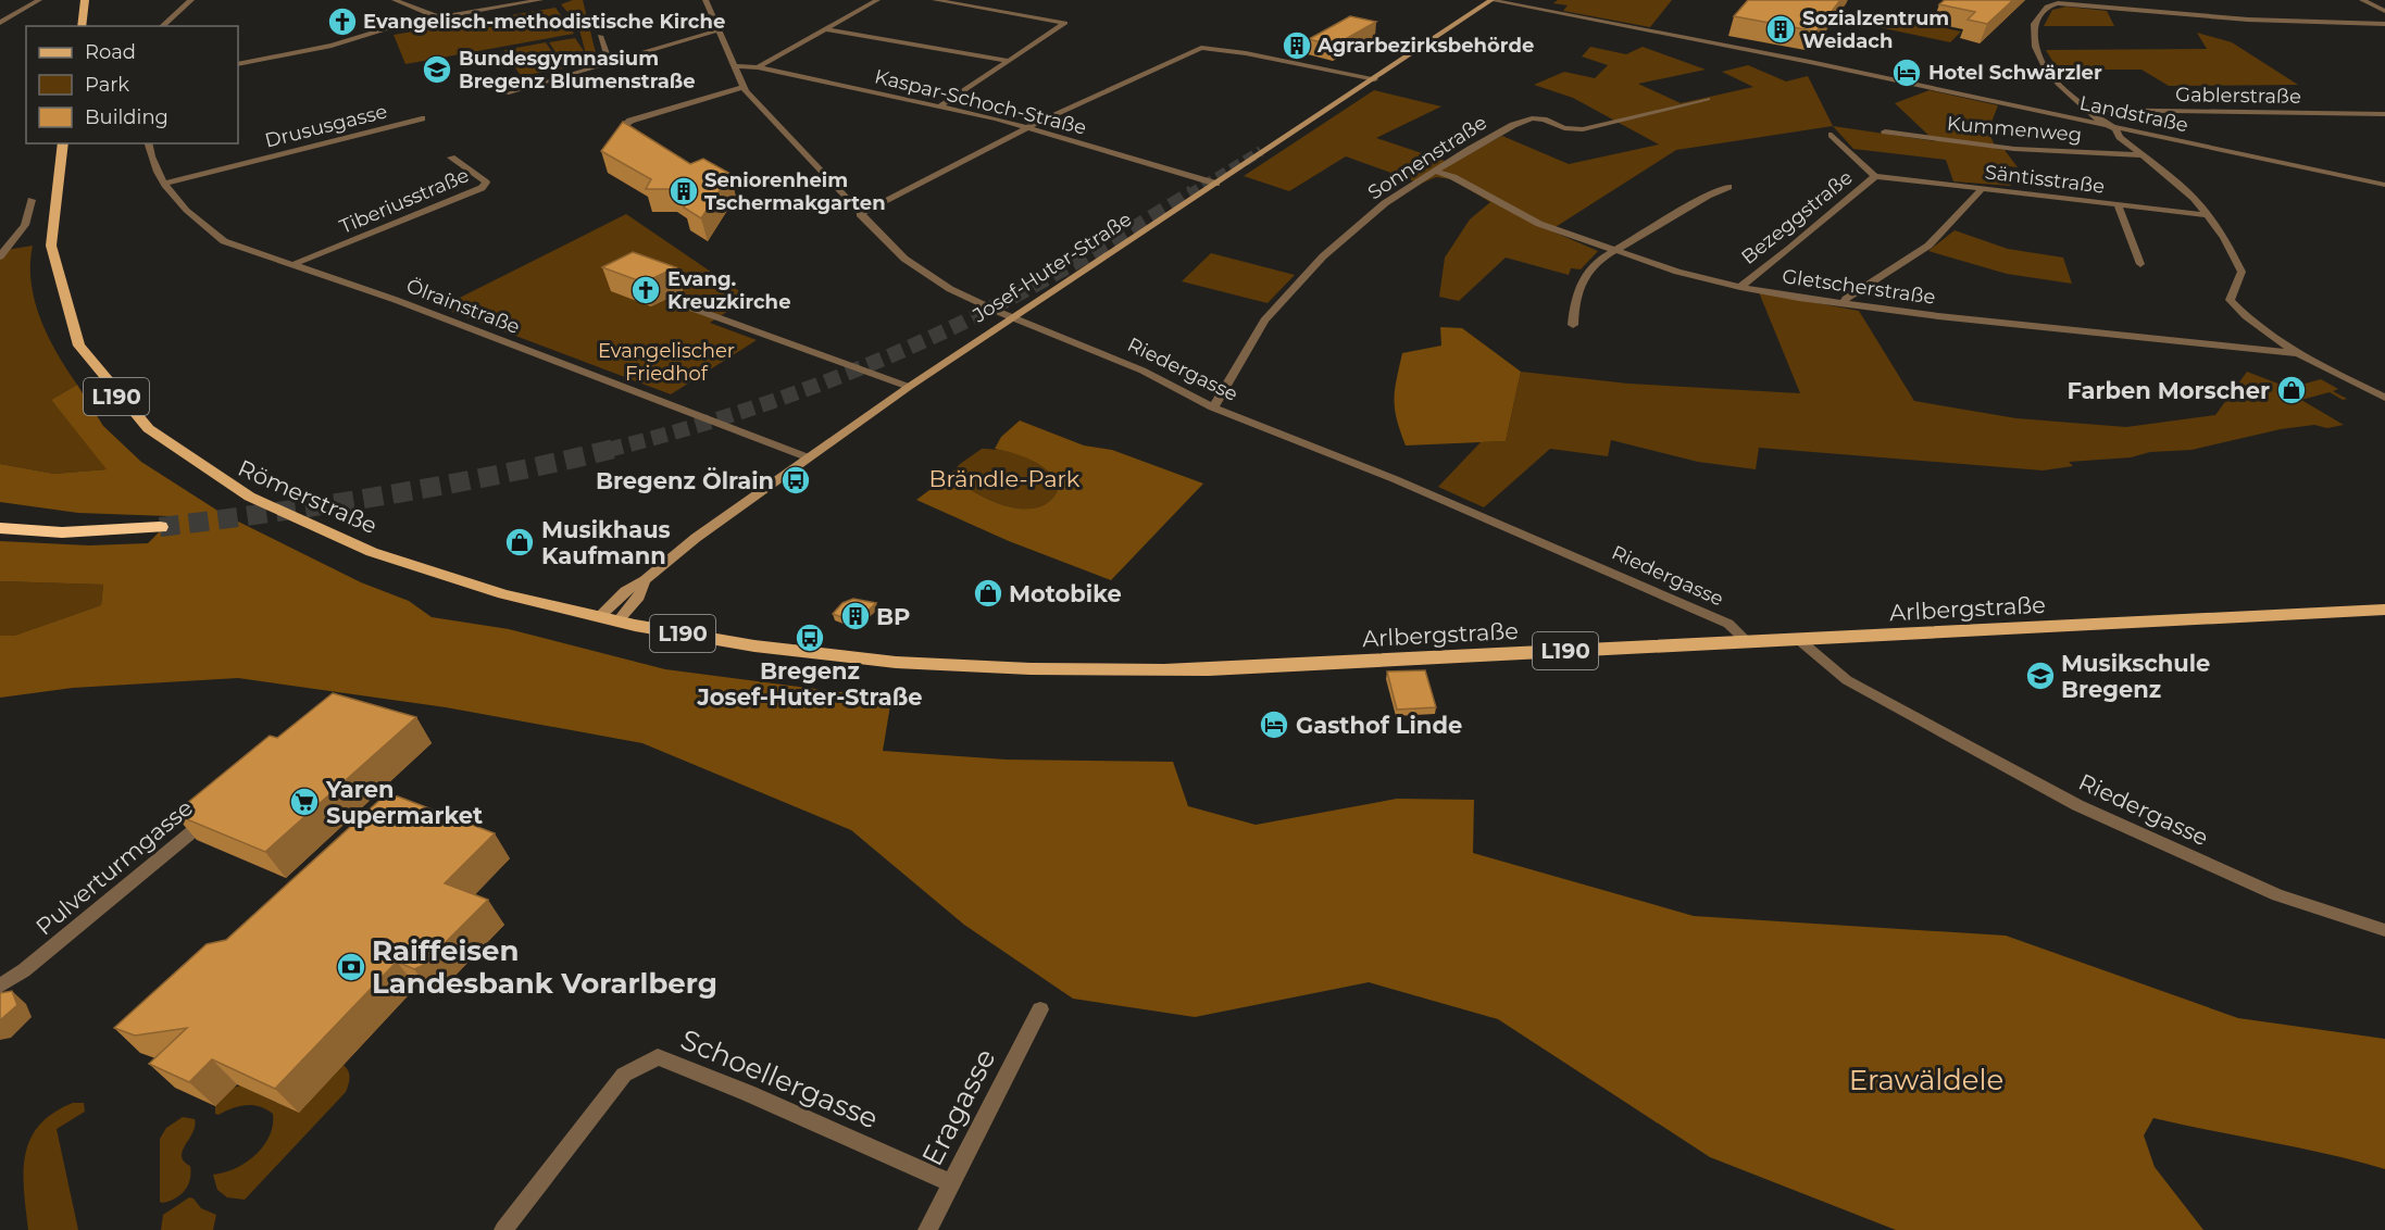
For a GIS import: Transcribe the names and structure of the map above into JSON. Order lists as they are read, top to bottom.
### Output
{
  "streets": {
    "main road": [
      "Josef-Huter-Straße",
      "L190",
      "Römerstraße",
      "Arlbergstraße"
    ],
    "street": [
      "Gablerstraße",
      "Kaspar-Schoch-Straße",
      "Landstraße",
      "Drususgasse",
      "Kummenweg",
      "Sonnenstraße",
      "Säntisstraße",
      "Tiberiusstraße",
      "Bezeggstraße",
      "Gletscherstraße",
      "Ölrainstraße",
      "Riedergasse",
      "Pulverturmgasse",
      "Schoellergasse",
      "Eragasse"
    ]
  },
  "crossings": [
    ["Kaspar-Schoch-Straße", "Josef-Huter-Straße"],
    ["Kaspar-Schoch-Straße", "Riedergasse"],
    ["Landstraße", "Josef-Huter-Straße"],
    ["Drususgasse", "Ölrainstraße"],
    ["Sonnenstraße", "Gletscherstraße"],
    ["Sonnenstraße", "Riedergasse"],
    ["Säntisstraße", "Bezeggstraße"],
    ["Tiberiusstraße", "Ölrainstraße"],
    ["Bezeggstraße", "Gletscherstraße"],
    ["Josef-Huter-Straße", "Ölrainstraße"],
    ["Josef-Huter-Straße", "Riedergasse"],
    ["Josef-Huter-Straße", "Römerstraße"],
    ["Josef-Huter-Straße", "Arlbergstraße"],
    ["Riedergasse", "Arlbergstraße"],
    ["Römerstraße", "Arlbergstraße"],
    ["Schoellergasse", "Eragasse"]
  ],
  "parks": ["Evangelischer Friedhof", "Brändle-Park", "Erawäldele"],
  "places": {
    "church": ["Evangelisch-methodistische Kirche", "Evang. Kreuzkirche"],
    "building": [
      "Sozialzentrum Weidach",
      "Agrarbezirksbehörde",
      "Seniorenheim Tschermakgarten",
      "BP"
    ],
    "school or university": ["Bundesgymnasium Bregenz Blumenstraße", "Musikschule Bregenz"],
    "hotel": ["Hotel Schwärzler", "Gasthof Linde"],
    "shop": ["Farben Morscher", "Musikhaus Kaufmann", "Motobike"],
    "bus stop": ["Bregenz Ölrain", "Bregenz Josef-Huter-Straße"],
    "supermarket": ["Yaren Supermarket"],
    "bank": ["Raiffeisen Landesbank Vorarlberg"]
  },
  "legend": ["Road", "Park", "Building"]
}
